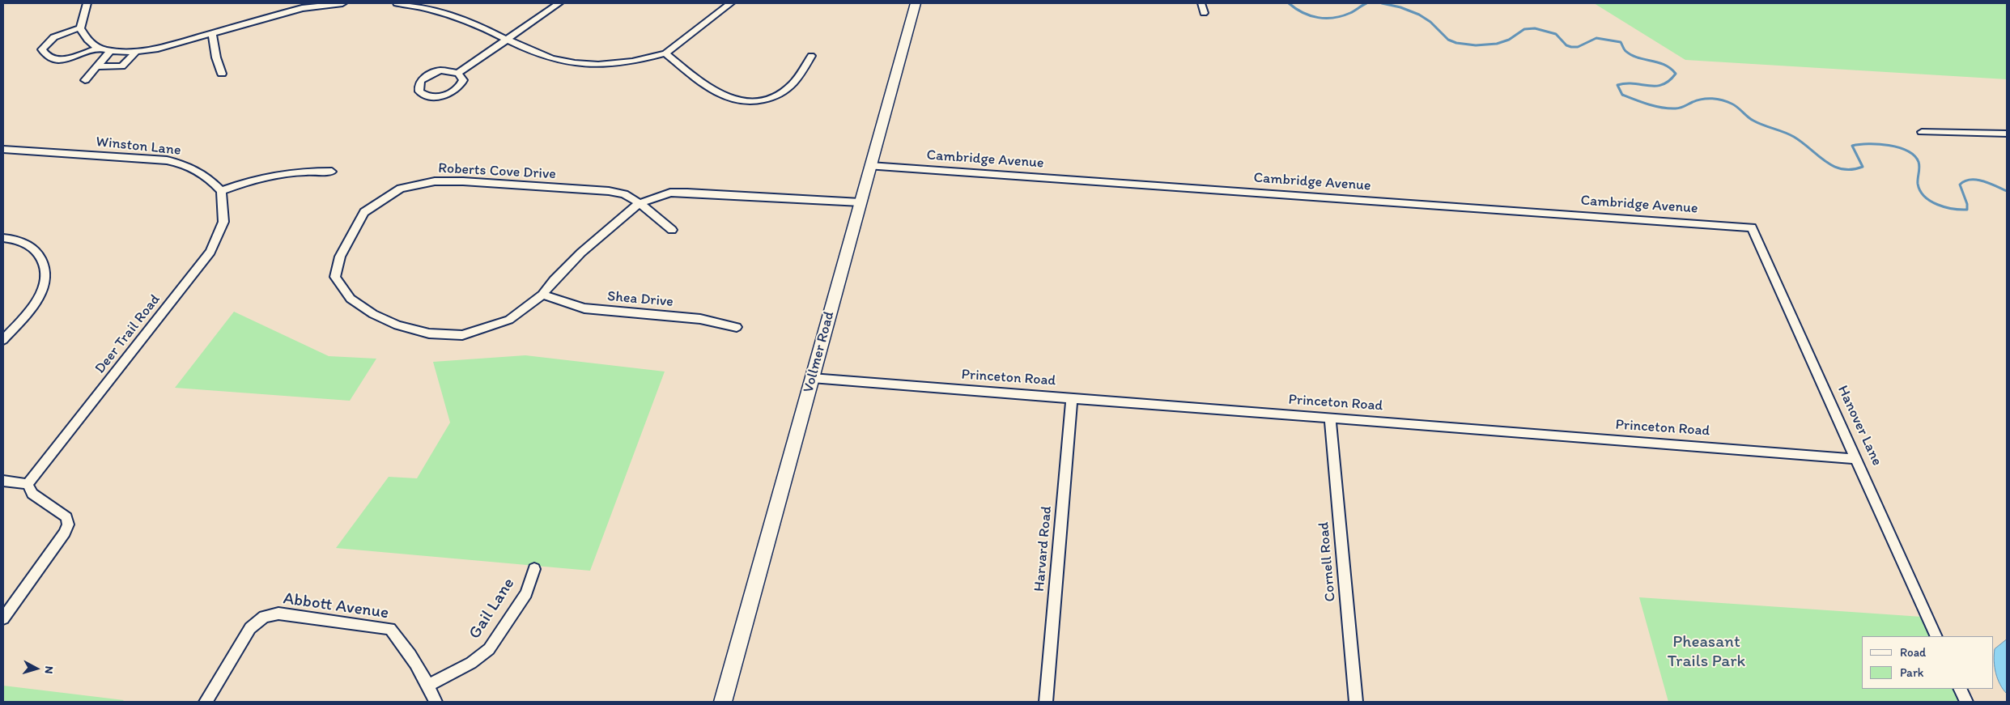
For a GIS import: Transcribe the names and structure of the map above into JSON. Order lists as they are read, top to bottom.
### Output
{
  "streets": {
    "main road": ["Vollmer Road"],
    "street": [
      "Winston Lane",
      "Cambridge Avenue",
      "Roberts Cove Drive",
      "Shea Drive",
      "Deer Trail Road",
      "Princeton Road",
      "Hanover Lane",
      "Harvard Road",
      "Cornell Road",
      "Abbott Avenue",
      "Gail Lane"
    ]
  },
  "crossings": [
    ["Winston Lane", "Deer Trail Road"],
    ["Cambridge Avenue", "Vollmer Road"],
    ["Cambridge Avenue", "Hanover Lane"],
    ["Roberts Cove Drive", "Shea Drive"],
    ["Roberts Cove Drive", "Vollmer Road"],
    ["Vollmer Road", "Princeton Road"],
    ["Princeton Road", "Hanover Lane"],
    ["Princeton Road", "Harvard Road"],
    ["Princeton Road", "Cornell Road"],
    ["Abbott Avenue", "Gail Lane"]
  ],
  "parks": ["Pheasant Trails Park"],
  "legend": ["Road", "Park"],
  "north": "right"
}
